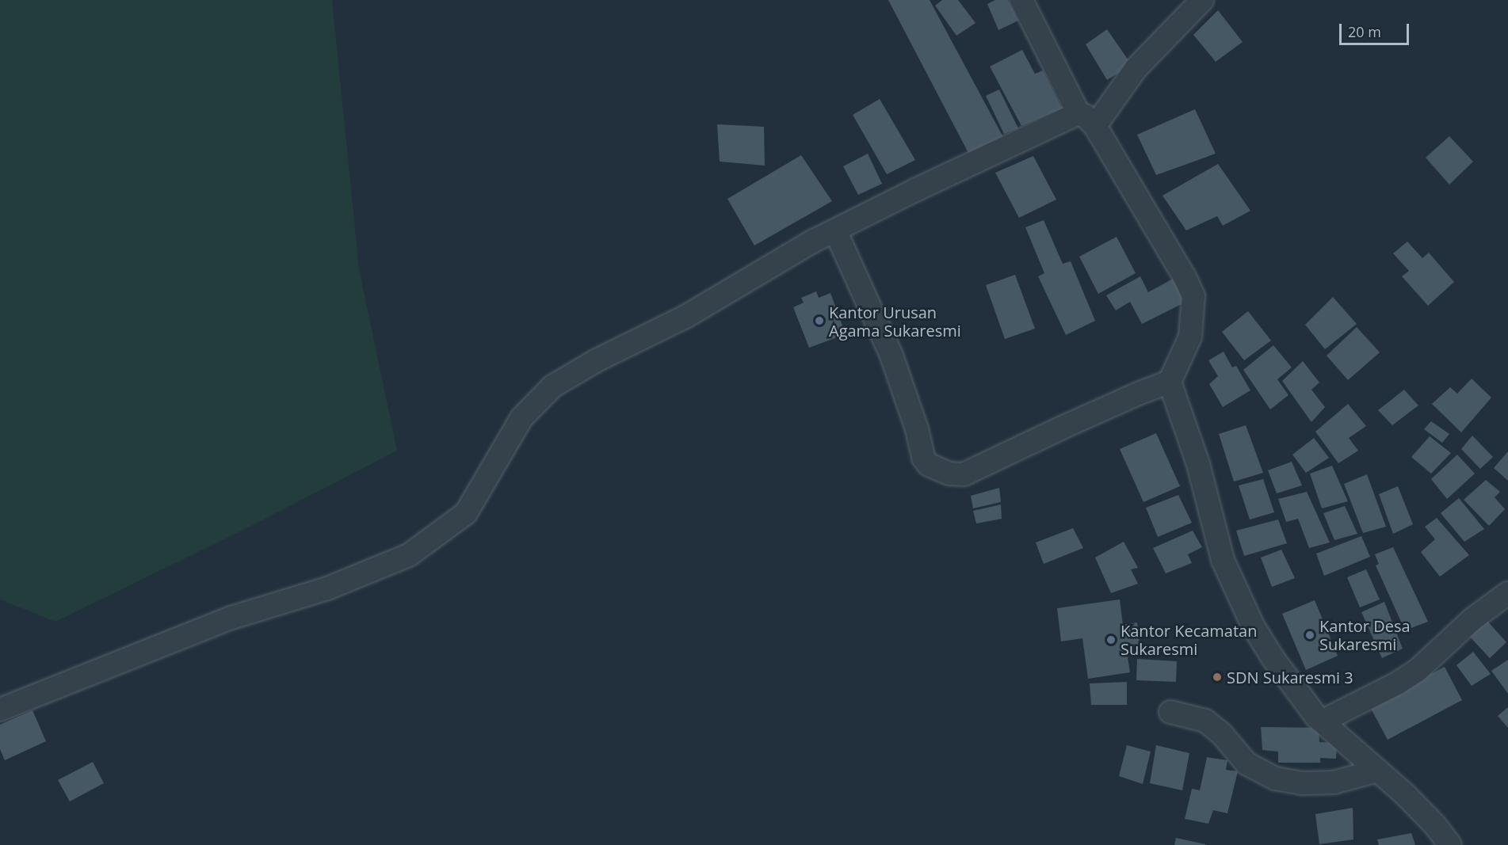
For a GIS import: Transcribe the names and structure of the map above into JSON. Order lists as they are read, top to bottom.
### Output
{
  "places": [
    "Kantor Urusan Agama Sukaresmi",
    "Kantor Desa Sukaresmi",
    "Kantor Kecamatan Sukaresmi",
    "SDN Sukaresmi 3"
  ],
  "scale_bar": "20 m"
}
